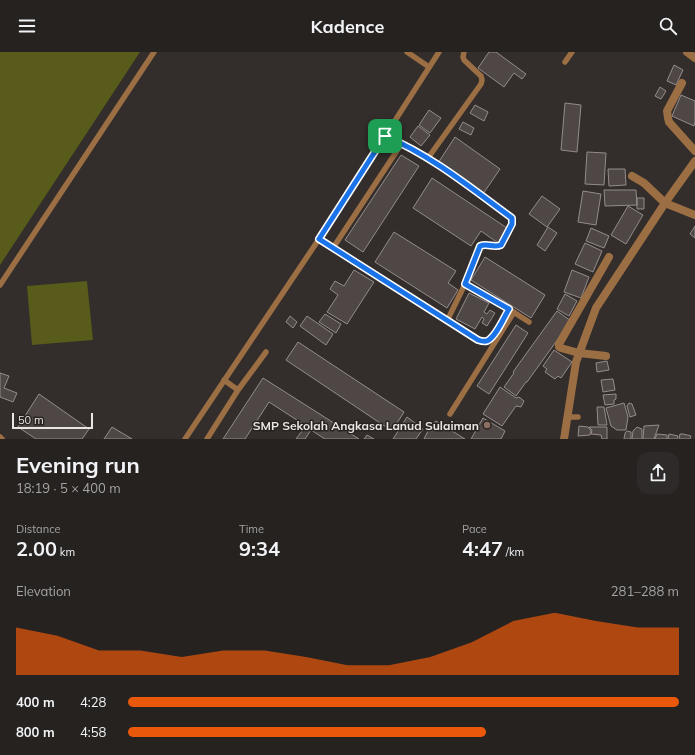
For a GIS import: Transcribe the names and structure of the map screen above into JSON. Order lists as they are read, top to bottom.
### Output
{
  "places": ["SMP Sekolah Angkasa Lanud Sulaiman"],
  "scale_bar": "50 m",
  "page": {
    "header": "Kadence",
    "scale": "50 m",
    "heading": ["Evening run", "18:19 · 5 × 400 m"],
    "stats": [
      ["Distance", "2.00 km"],
      ["Time", "9:34"],
      ["Pace", "4:47 /km"]
    ],
    "chart": ["Elevation", "281–288 m"],
    "list": [
      {
        "name": "400 m",
        "note": "4:28"
      },
      {
        "name": "800 m",
        "note": "4:58"
      }
    ]
  }
}
